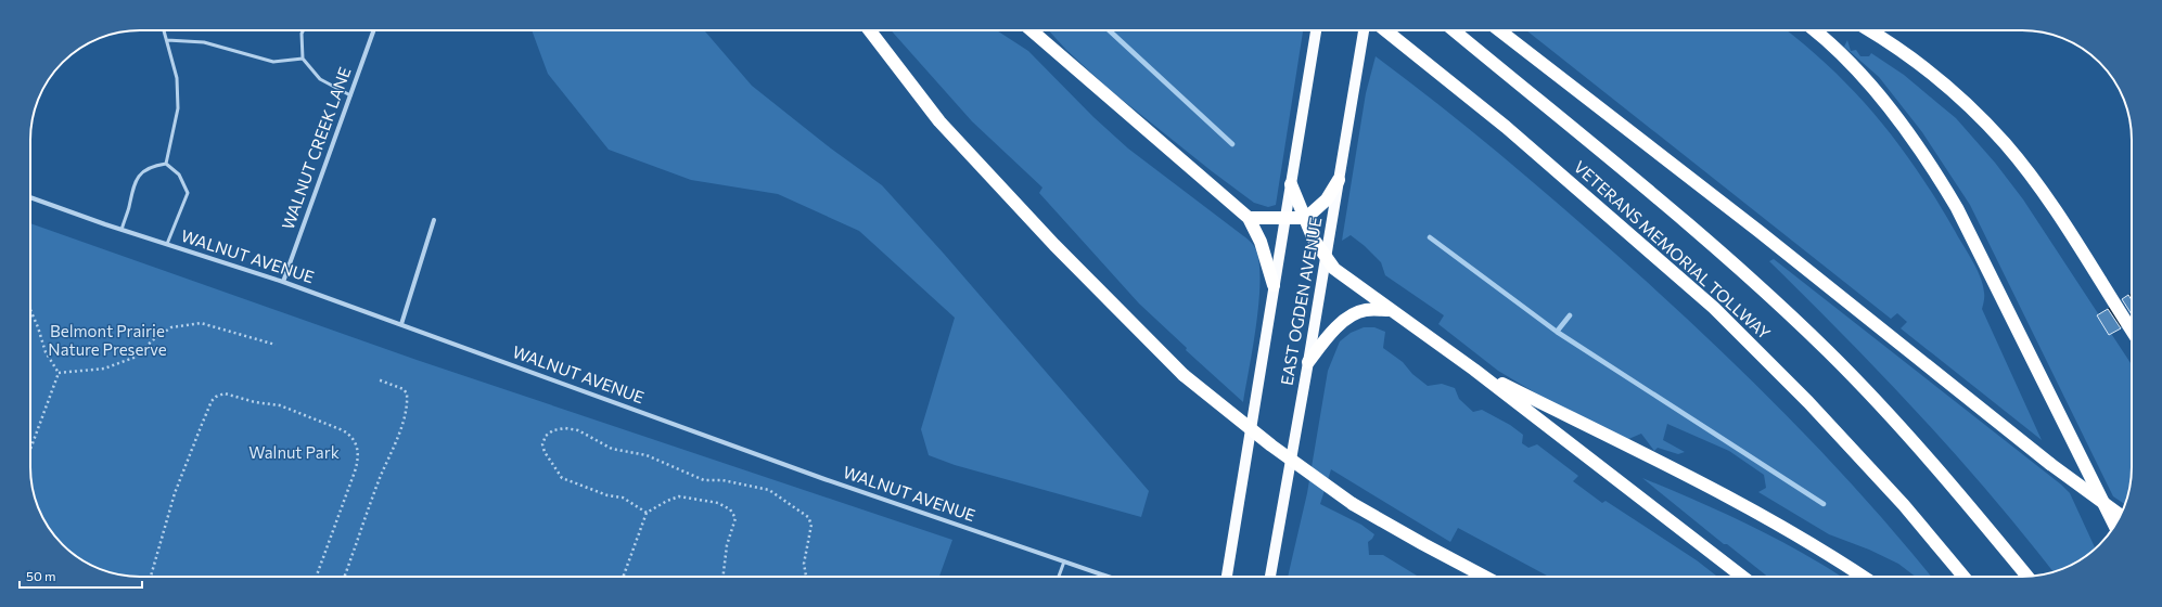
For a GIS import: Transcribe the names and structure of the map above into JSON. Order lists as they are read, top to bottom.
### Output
{
  "streets": {
    "highway": ["VETERANS MEMORIAL TOLLWAY"],
    "main road": ["EAST OGDEN AVENUE"],
    "street": ["WALNUT CREEK LANE", "WALNUT AVENUE"]
  },
  "crossings": [
    ["WALNUT CREEK LANE", "WALNUT AVENUE"]
  ],
  "parks": ["Belmont Prairie Nature Preserve", "Walnut Park"],
  "scale_bar": "50 m"
}
